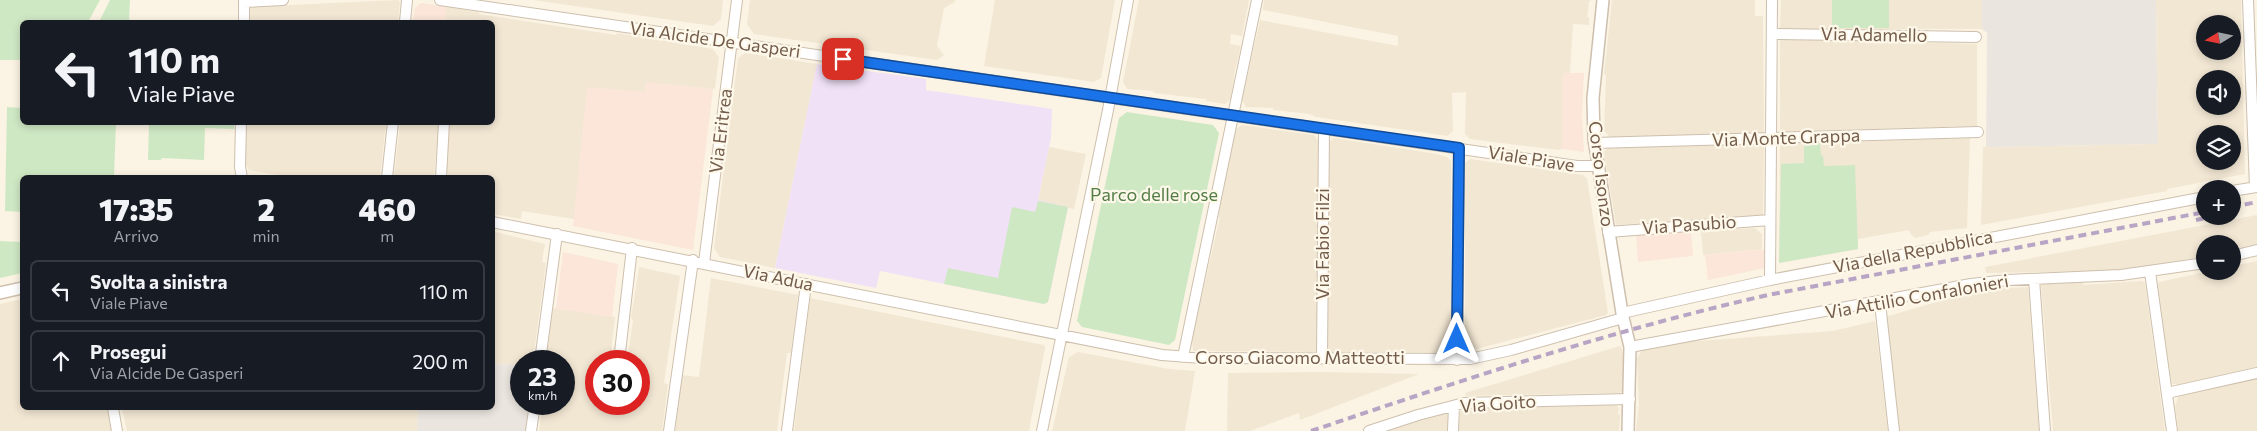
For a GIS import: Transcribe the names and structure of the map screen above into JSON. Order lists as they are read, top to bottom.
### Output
{
  "streets": {
    "street": [
      "Via Adamello",
      "Via Alcide De Gasperi",
      "Via Eritrea",
      "Via Monte Grappa",
      "Viale Piave",
      "Corso Isonzo",
      "Via Pasubio",
      "Via Fabio Filzi",
      "Via della Repubblica",
      "Via Adua",
      "Via Attilio Confalonieri",
      "Corso Giacomo Matteotti",
      "Via Goito"
    ]
  },
  "crossings": [
    ["Via Alcide De Gasperi", "Via Eritrea"],
    ["Via Alcide De Gasperi", "Viale Piave"],
    ["Via Eritrea", "Via Adua"],
    ["Via Monte Grappa", "Corso Isonzo"],
    ["Viale Piave", "Corso Isonzo"],
    ["Viale Piave", "Via Fabio Filzi"],
    ["Corso Isonzo", "Via Pasubio"],
    ["Corso Isonzo", "Via della Repubblica"],
    ["Corso Isonzo", "Via Attilio Confalonieri"],
    ["Corso Isonzo", "Corso Giacomo Matteotti"],
    ["Corso Isonzo", "Via Goito"],
    ["Via Fabio Filzi", "Corso Giacomo Matteotti"],
    ["Via della Repubblica", "Corso Giacomo Matteotti"],
    ["Via Adua", "Corso Giacomo Matteotti"]
  ],
  "parks": ["Parco delle rose"],
  "north": "left",
  "page": {
    "map_buttons": ["+", "−"],
    "turn": ["110 m", "Viale Piave"],
    "eta": [
      "17:35",
      "Arrivo",
      "2",
      "min",
      "460",
      "m"
    ],
    "list": [
      {
        "name": "Svolta a sinistra",
        "note": "Viale Piave",
        "value": "110 m"
      },
      {
        "name": "Prosegui",
        "note": "Via Alcide De Gasperi",
        "value": "200 m"
      }
    ],
    "speed": "23 km/h",
    "limit": "30"
  }
}
